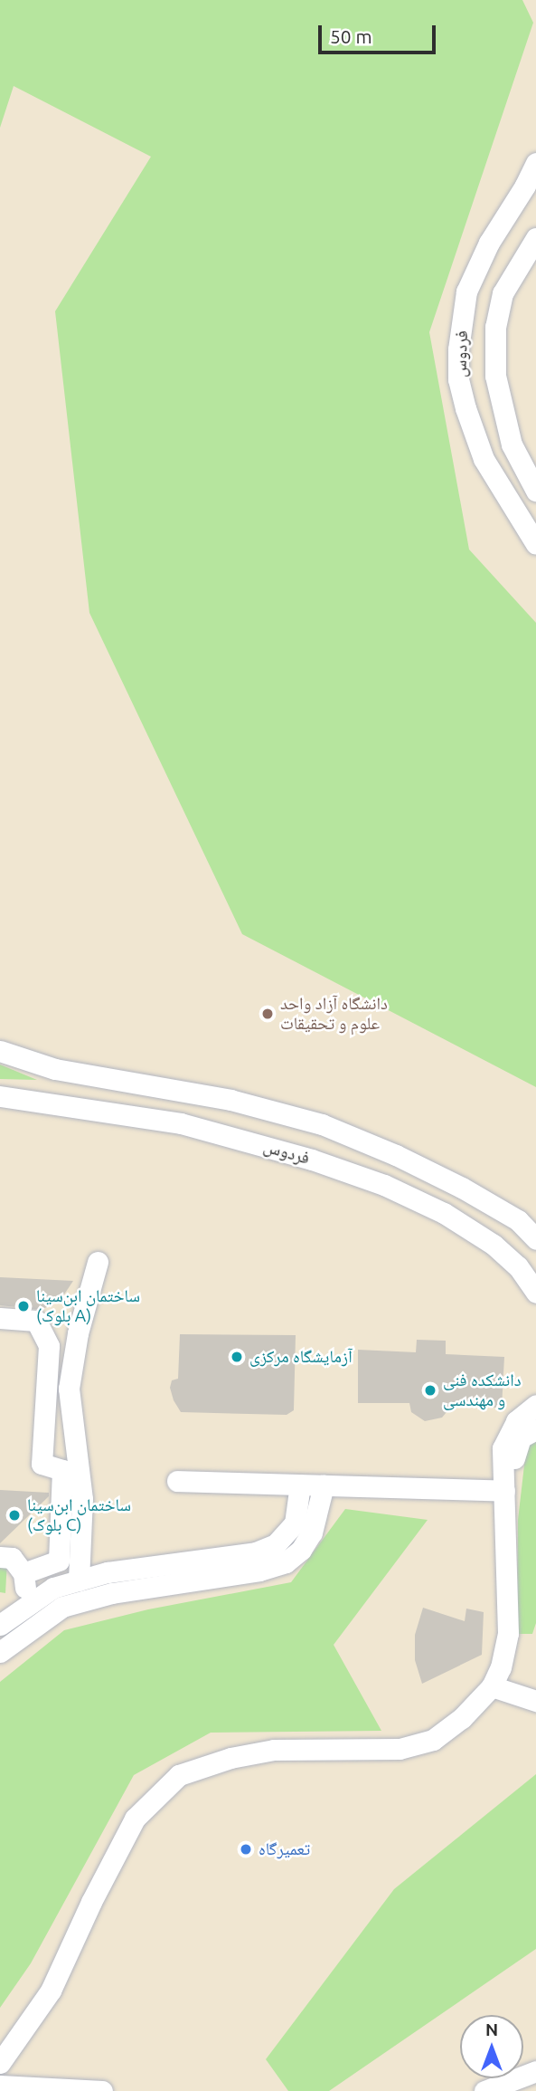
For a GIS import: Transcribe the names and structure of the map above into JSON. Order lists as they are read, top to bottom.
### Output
{
  "streets": {
    "lane": ["فردوس"]
  },
  "places": [
    "دانشگاه آزاد واحد علوم و تحقیقات",
    "ساختمان ابن‌سینا (بلوک A)",
    "آزمایشگاه مرکزی",
    "دانشکده فنی و مهندسی",
    "ساختمان ابن‌سینا (بلوک C)",
    "تعمیرگاه"
  ],
  "scale_bar": "50 m",
  "north": "top"
}
